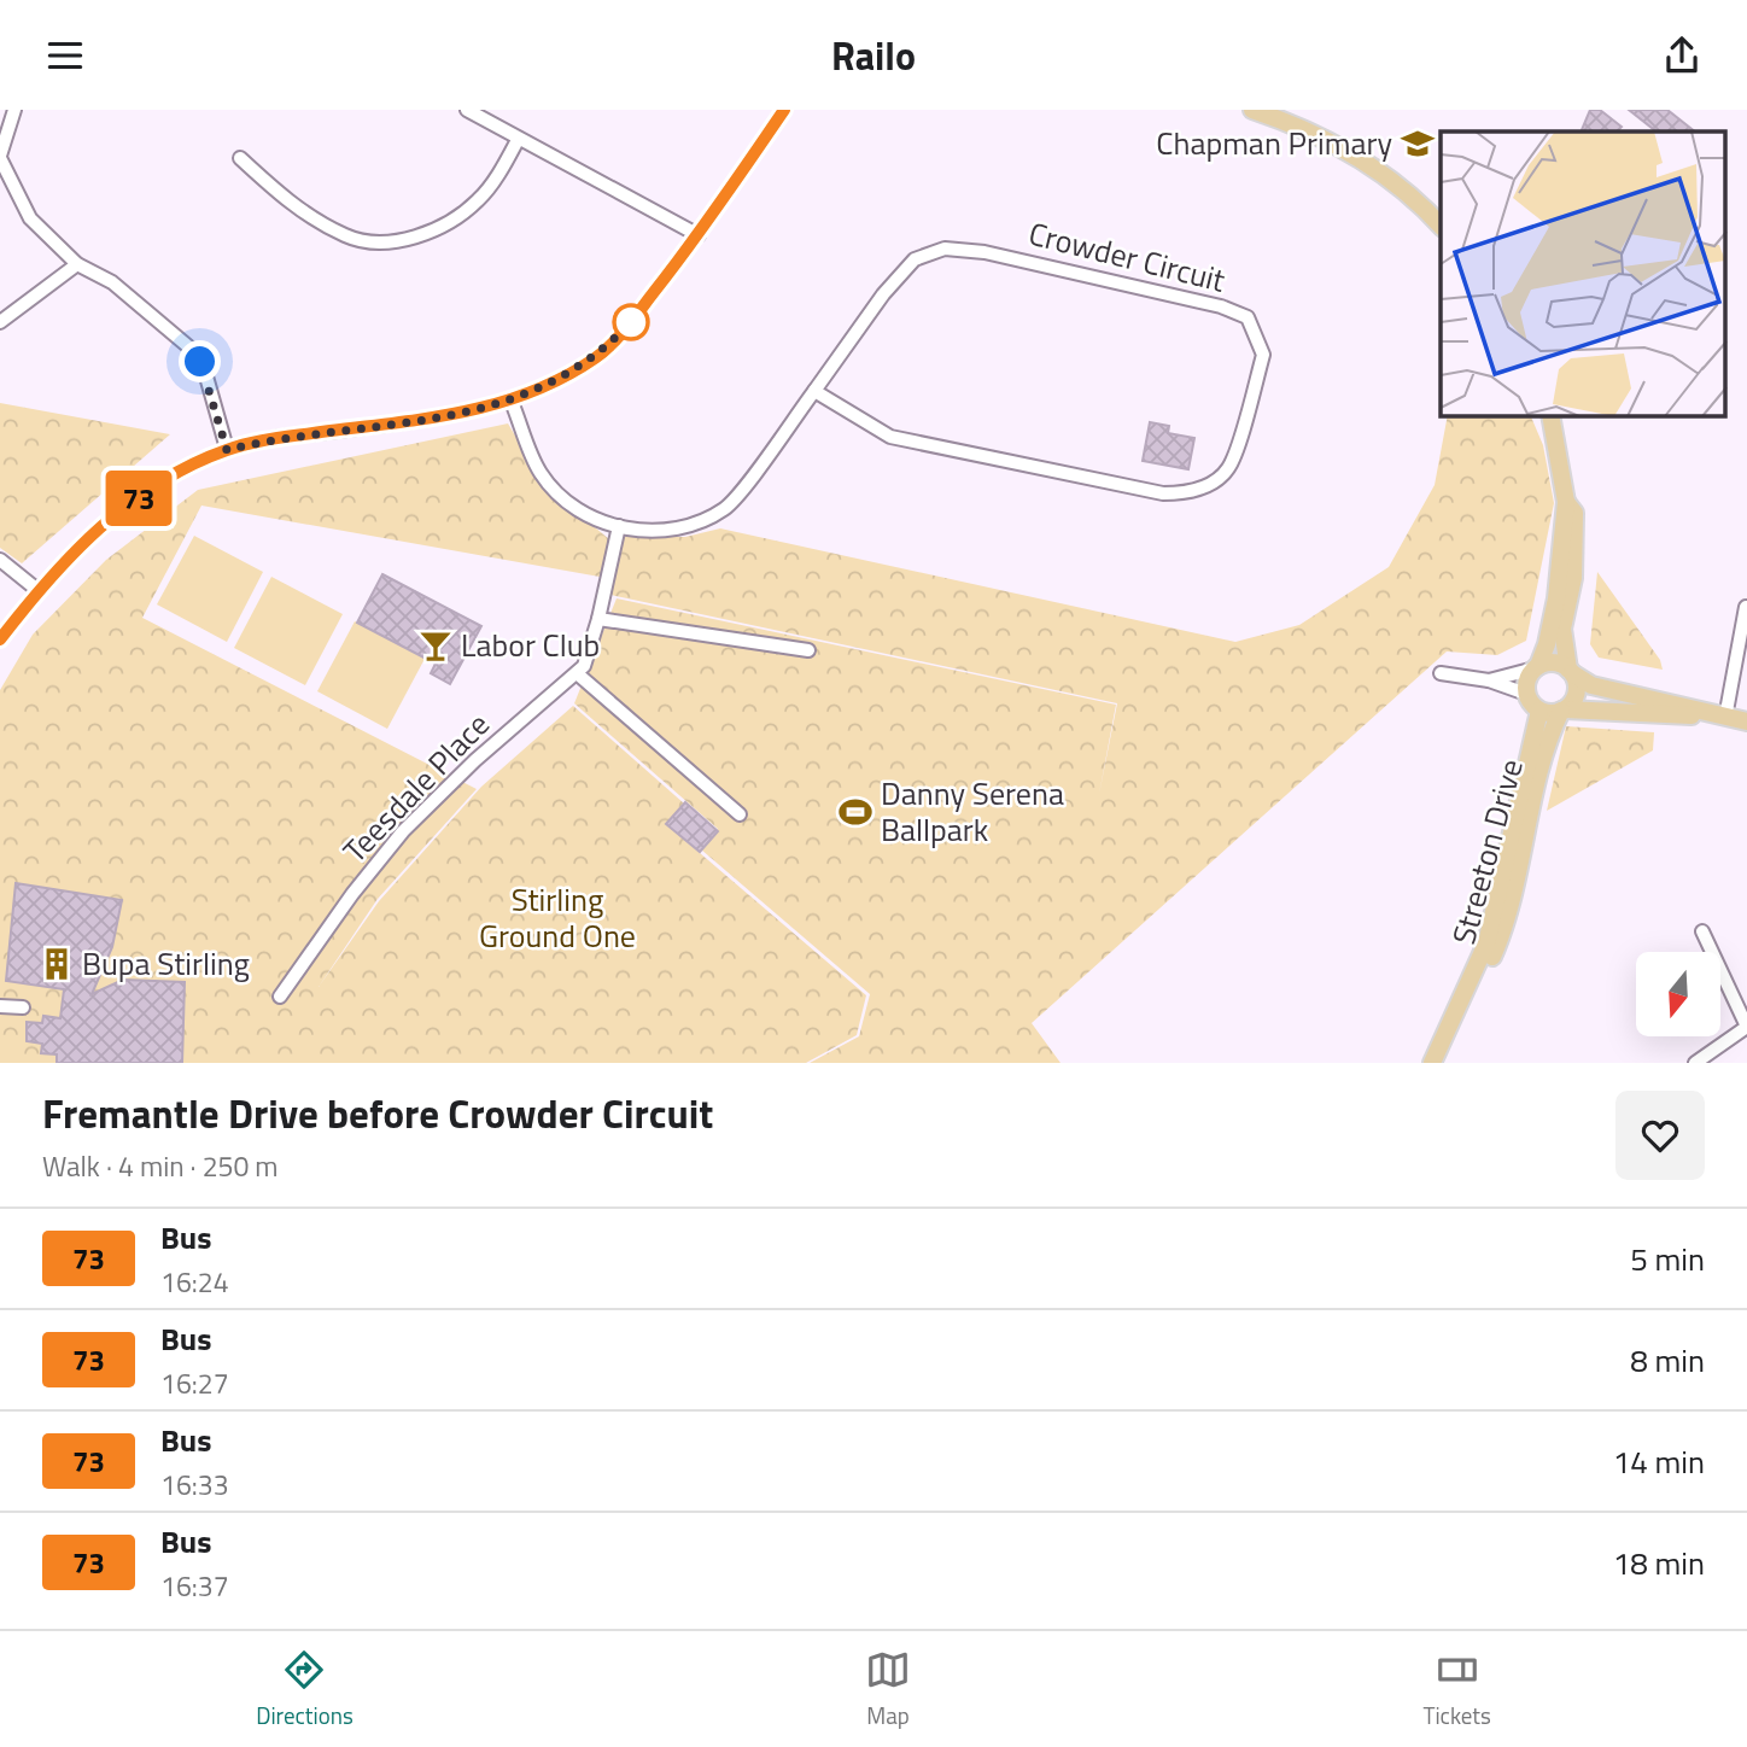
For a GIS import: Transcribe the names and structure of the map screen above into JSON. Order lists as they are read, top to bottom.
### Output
{
  "streets": {
    "main road": ["Streeton Drive"],
    "street": ["Crowder Circuit", "Teesdale Place"]
  },
  "crossings": [
    ["Crowder Circuit", "Teesdale Place"]
  ],
  "parks": ["Stirling Ground One"],
  "places": {
    "school or university": ["Chapman Primary"],
    "bar": ["Labor Club"],
    "sports": ["Danny Serena Ballpark"],
    "building": ["Bupa Stirling"]
  },
  "lines": ["bus line 73"],
  "north": "bottom",
  "page": {
    "header": "Railo",
    "on_map": "73",
    "heading": ["Fremantle Drive before Crowder Circuit", "Walk · 4 min · 250 m"],
    "list": [
      {
        "mark": "73",
        "name": "Bus",
        "note": "16:24",
        "value": "5 min"
      },
      {
        "mark": "73",
        "name": "Bus",
        "note": "16:27",
        "value": "8 min"
      },
      {
        "mark": "73",
        "name": "Bus",
        "note": "16:33",
        "value": "14 min"
      },
      {
        "mark": "73",
        "name": "Bus",
        "note": "16:37",
        "value": "18 min"
      }
    ],
    "tabs": ["Directions", "Map", "Tickets"]
  }
}
